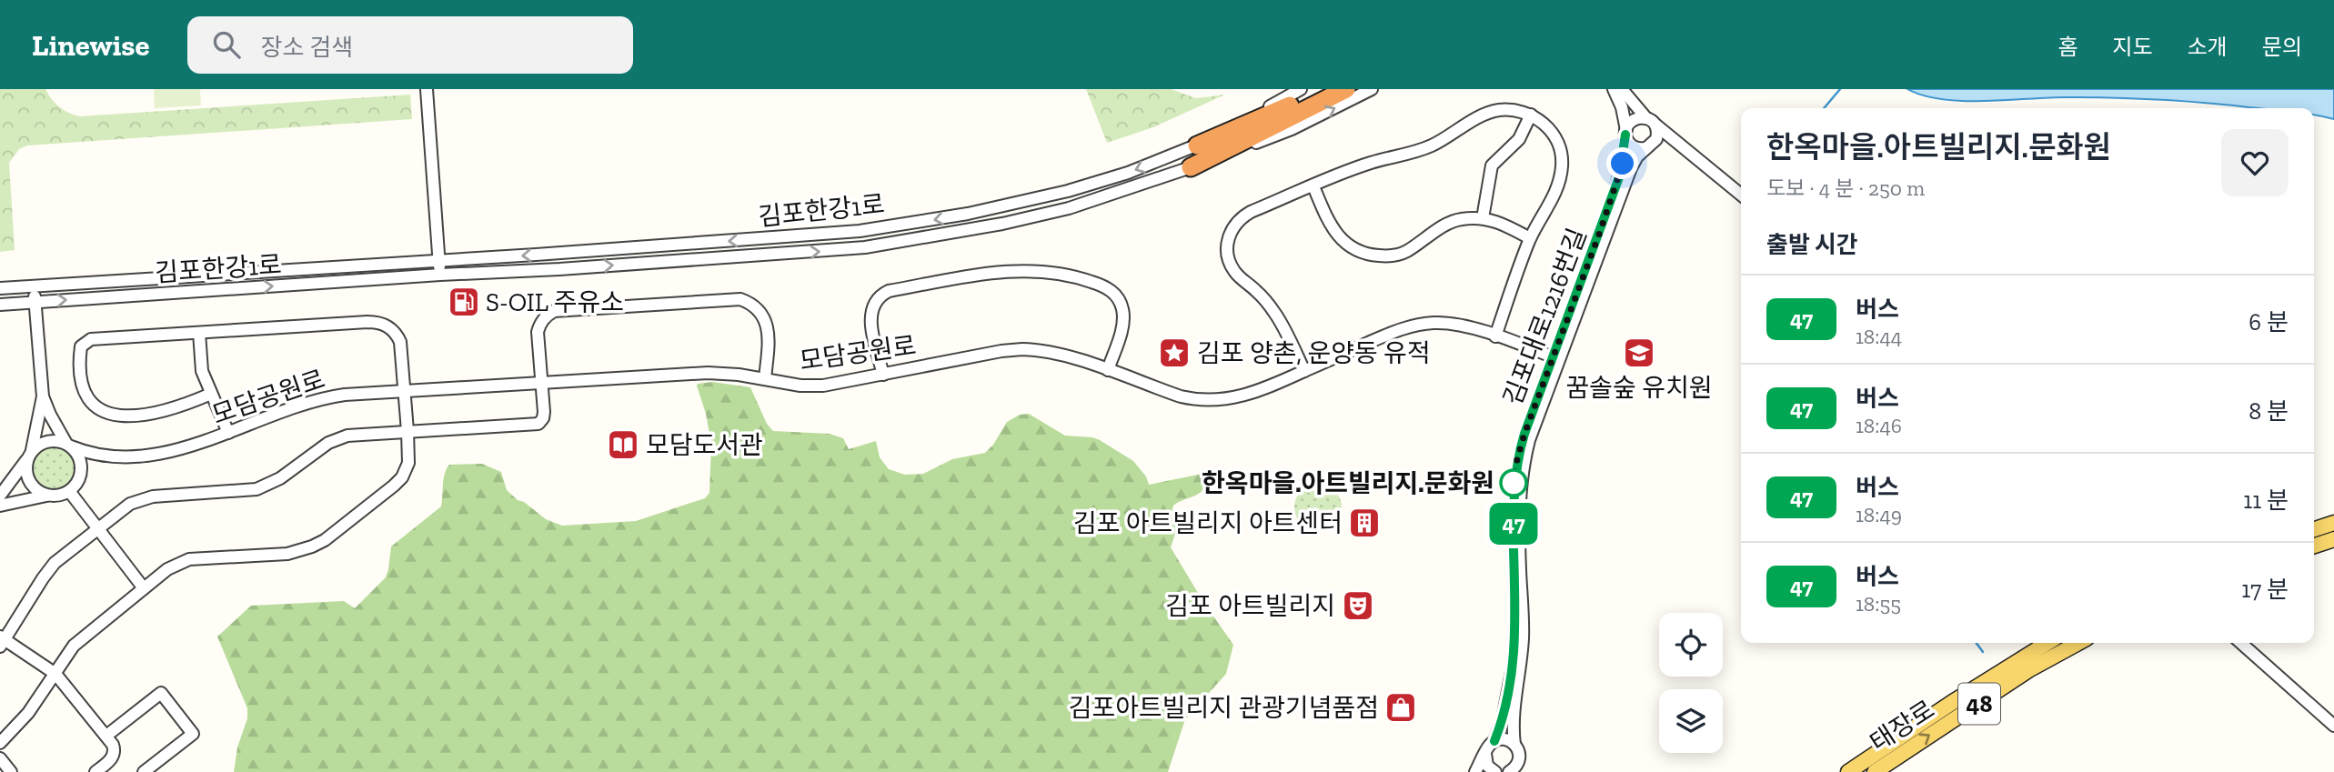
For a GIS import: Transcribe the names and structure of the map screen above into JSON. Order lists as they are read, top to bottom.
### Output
{
  "streets": {
    "main road": ["48", "태장로"],
    "street": ["김포한강1로", "김포대로1216번길", "모담공원로"]
  },
  "crossings": [
    ["김포대로1216번길", "모담공원로"]
  ],
  "places": {
    "fuel station": ["S-OIL 주유소"],
    "place": ["김포 양촌, 운양동 유적"],
    "school or university": ["꿈솔숲 유치원"],
    "library": ["모담도서관"],
    "other": ["한옥마을.아트빌리지.문화원"],
    "building": ["김포 아트빌리지 아트센터"],
    "theatre": ["김포 아트빌리지"],
    "shop": ["김포아트빌리지 관광기념품점"]
  },
  "lines": ["bus line 47"],
  "page": {
    "header": "Linewise",
    "search": "장소 검색",
    "nav": [
      "홈",
      "지도",
      "소개",
      "문의"
    ],
    "on_map": "47",
    "heading": [
      ["한옥마을.아트빌리지.문화원", "도보 · 4 분 · 250 m"],
      "출발 시간"
    ],
    "list": [
      {
        "mark": "47",
        "name": "버스",
        "note": "18:44",
        "value": "6 분"
      },
      {
        "mark": "47",
        "name": "버스",
        "note": "18:46",
        "value": "8 분"
      },
      {
        "mark": "47",
        "name": "버스",
        "note": "18:49",
        "value": "11 분"
      },
      {
        "mark": "47",
        "name": "버스",
        "note": "18:55",
        "value": "17 분"
      }
    ]
  }
}
